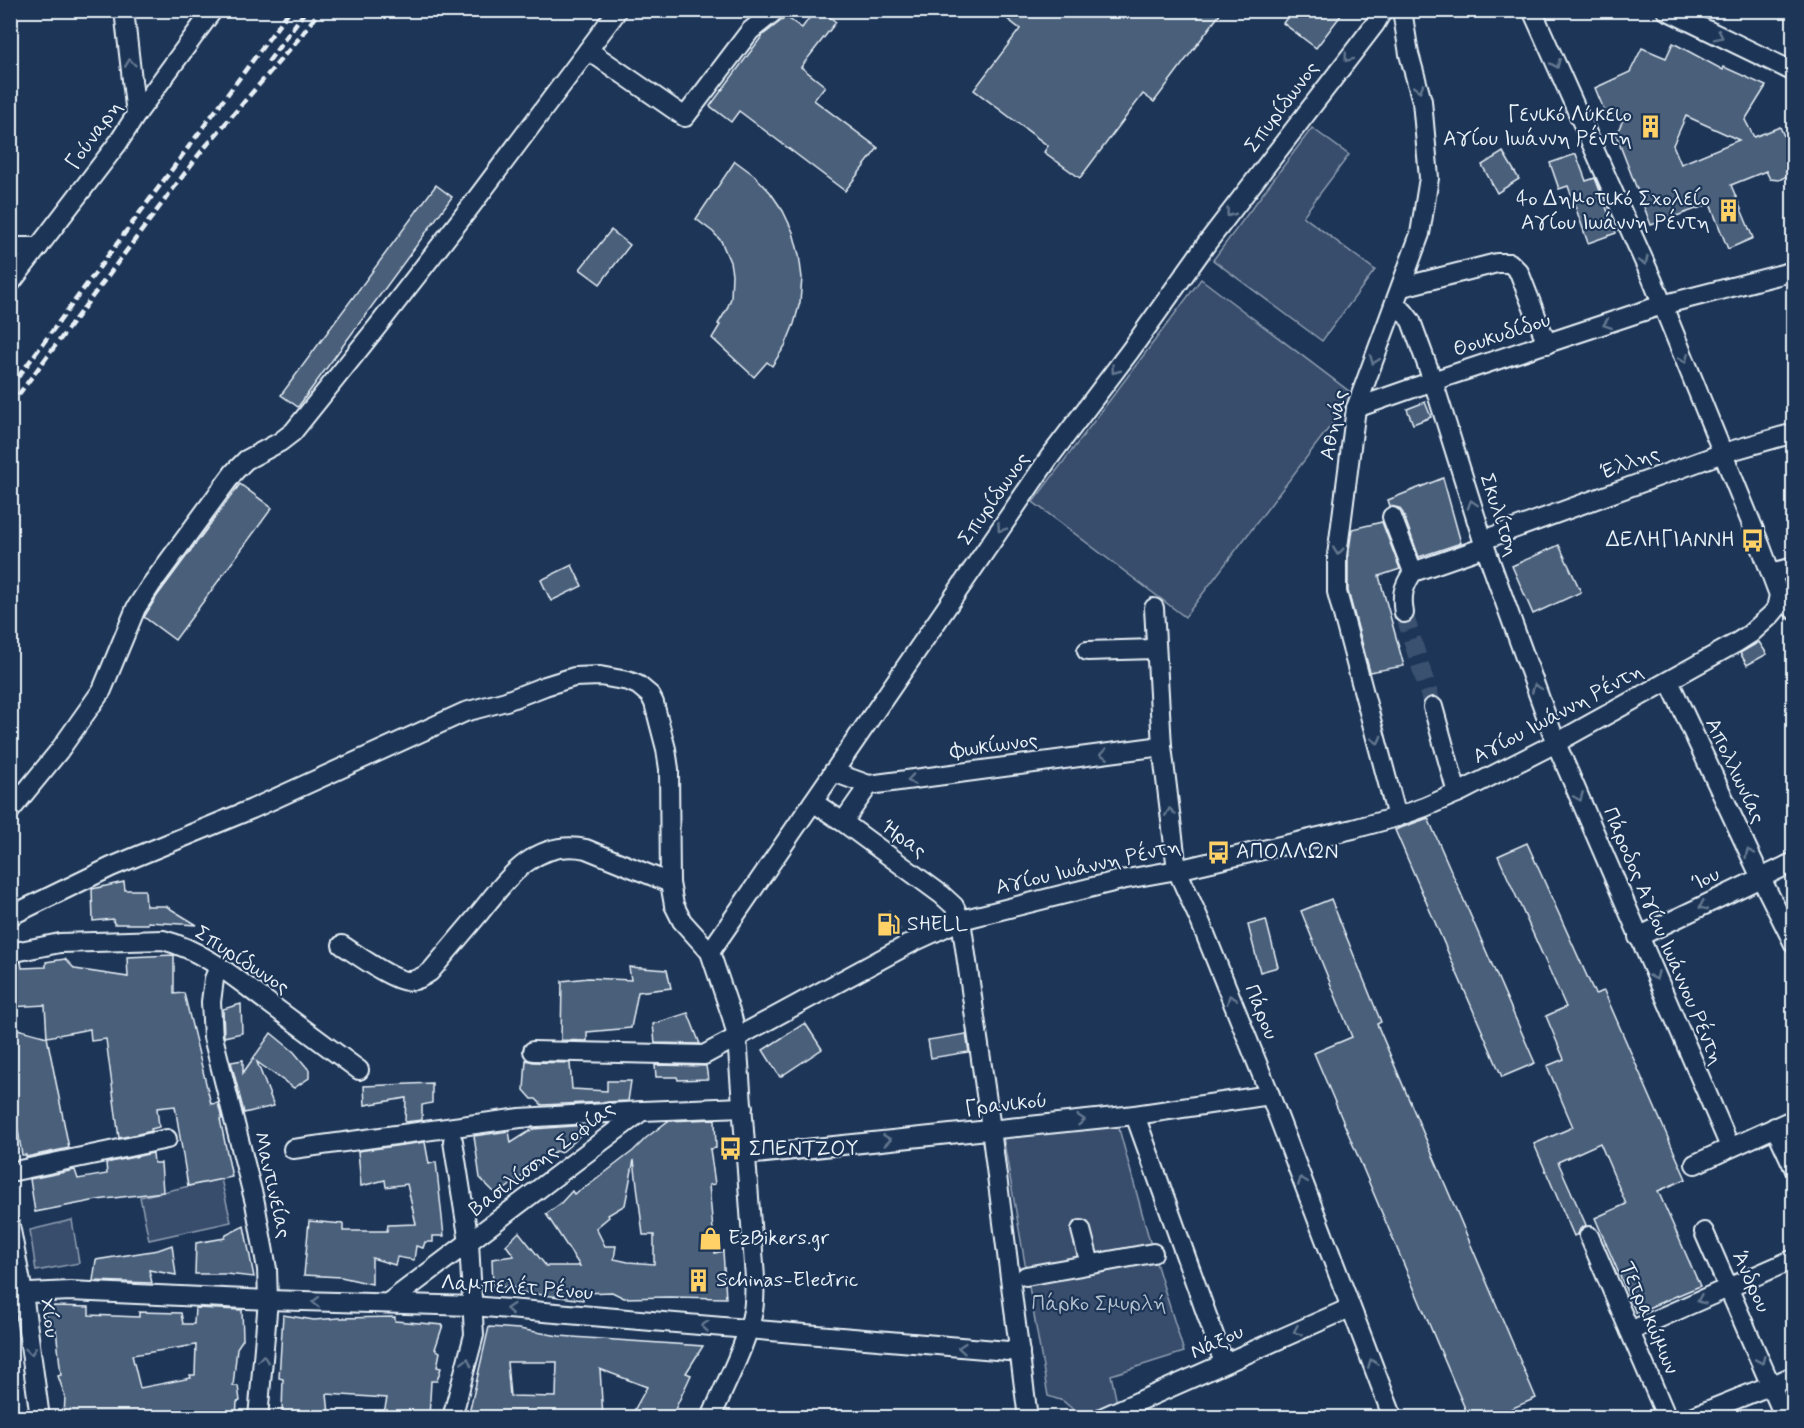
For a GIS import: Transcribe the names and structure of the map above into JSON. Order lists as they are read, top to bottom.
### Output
{
  "streets": {
    "street": [
      "Σπυρίδωνος",
      "Γούναρη",
      "Θουκυδίδου",
      "Αθηνάς",
      "Έλλης",
      "Σκυλίτση",
      "Αγίου Ιωάννη Ρέντη",
      "Φωκίωνος",
      "Απολλωνίας",
      "Ήρας",
      "Ίου",
      "Πάροδος Αγίου Ιωάννου Ρέντη",
      "Πάρου",
      "Γρανικού",
      "Βασιλίσσης Σοφίας",
      "Μαντινείας",
      "Άνδρου",
      "Λαμπελέτ Ρένου",
      "Χίου",
      "Τετρακώμων",
      "Νάξου"
    ]
  },
  "crossings": [
    ["Σπυρίδωνος", "Φωκίωνος"],
    ["Σπυρίδωνος", "Ήρας"],
    ["Σπυρίδωνος", "Μαντινείας"],
    ["Θουκυδίδου", "Αθηνάς"],
    ["Θουκυδίδου", "Σκυλίτση"],
    ["Αθηνάς", "Σκυλίτση"],
    ["Αθηνάς", "Αγίου Ιωάννη Ρέντη"],
    ["Έλλης", "Σκυλίτση"],
    ["Σκυλίτση", "Αγίου Ιωάννη Ρέντη"],
    ["Σκυλίτση", "Πάροδος Αγίου Ιωάννου Ρέντη"],
    ["Αγίου Ιωάννη Ρέντη", "Απολλωνίας"],
    ["Αγίου Ιωάννη Ρέντη", "Ήρας"],
    ["Αγίου Ιωάννη Ρέντη", "Πάροδος Αγίου Ιωάννου Ρέντη"],
    ["Αγίου Ιωάννη Ρέντη", "Πάρου"],
    ["Φωκίωνος", "Πάρου"],
    ["Απολλωνίας", "Ίου"],
    ["Ίου", "Πάροδος Αγίου Ιωάννου Ρέντη"],
    ["Πάρου", "Γρανικού"],
    ["Πάρου", "Νάξου"],
    ["Βασιλίσσης Σοφίας", "Λαμπελέτ Ρένου"],
    ["Μαντινείας", "Λαμπελέτ Ρένου"],
    ["Λαμπελέτ Ρένου", "Χίου"]
  ],
  "one_way": [
    "Σπυρίδωνος",
    "Φωκίωνος",
    "Απολλωνίας",
    "Ίου",
    "Πάροδος Αγίου Ιωάννου Ρέντη",
    "Άνδρου",
    "Λαμπελέτ Ρένου",
    "Χίου",
    "Νάξου"
  ],
  "parks": ["Πάρκο Σµυρλή"],
  "places": {
    "building": ["Γενικό Λύκειο Αγίου Ιωάννη Ρέντη", "4ο Δημοτικό Σχολείο Αγίου Ιωάννη Ρέντη", "Schinas-Electric"],
    "bus stop": ["ΔΕΛΗΓΙΑΝΝΗ", "ΑΠΟΛΛΩΝ", "ΣΠΕΝΤΖΟΥ"],
    "fuel station": ["SHELL"],
    "shop": ["EzBikers.gr"]
  }
}
